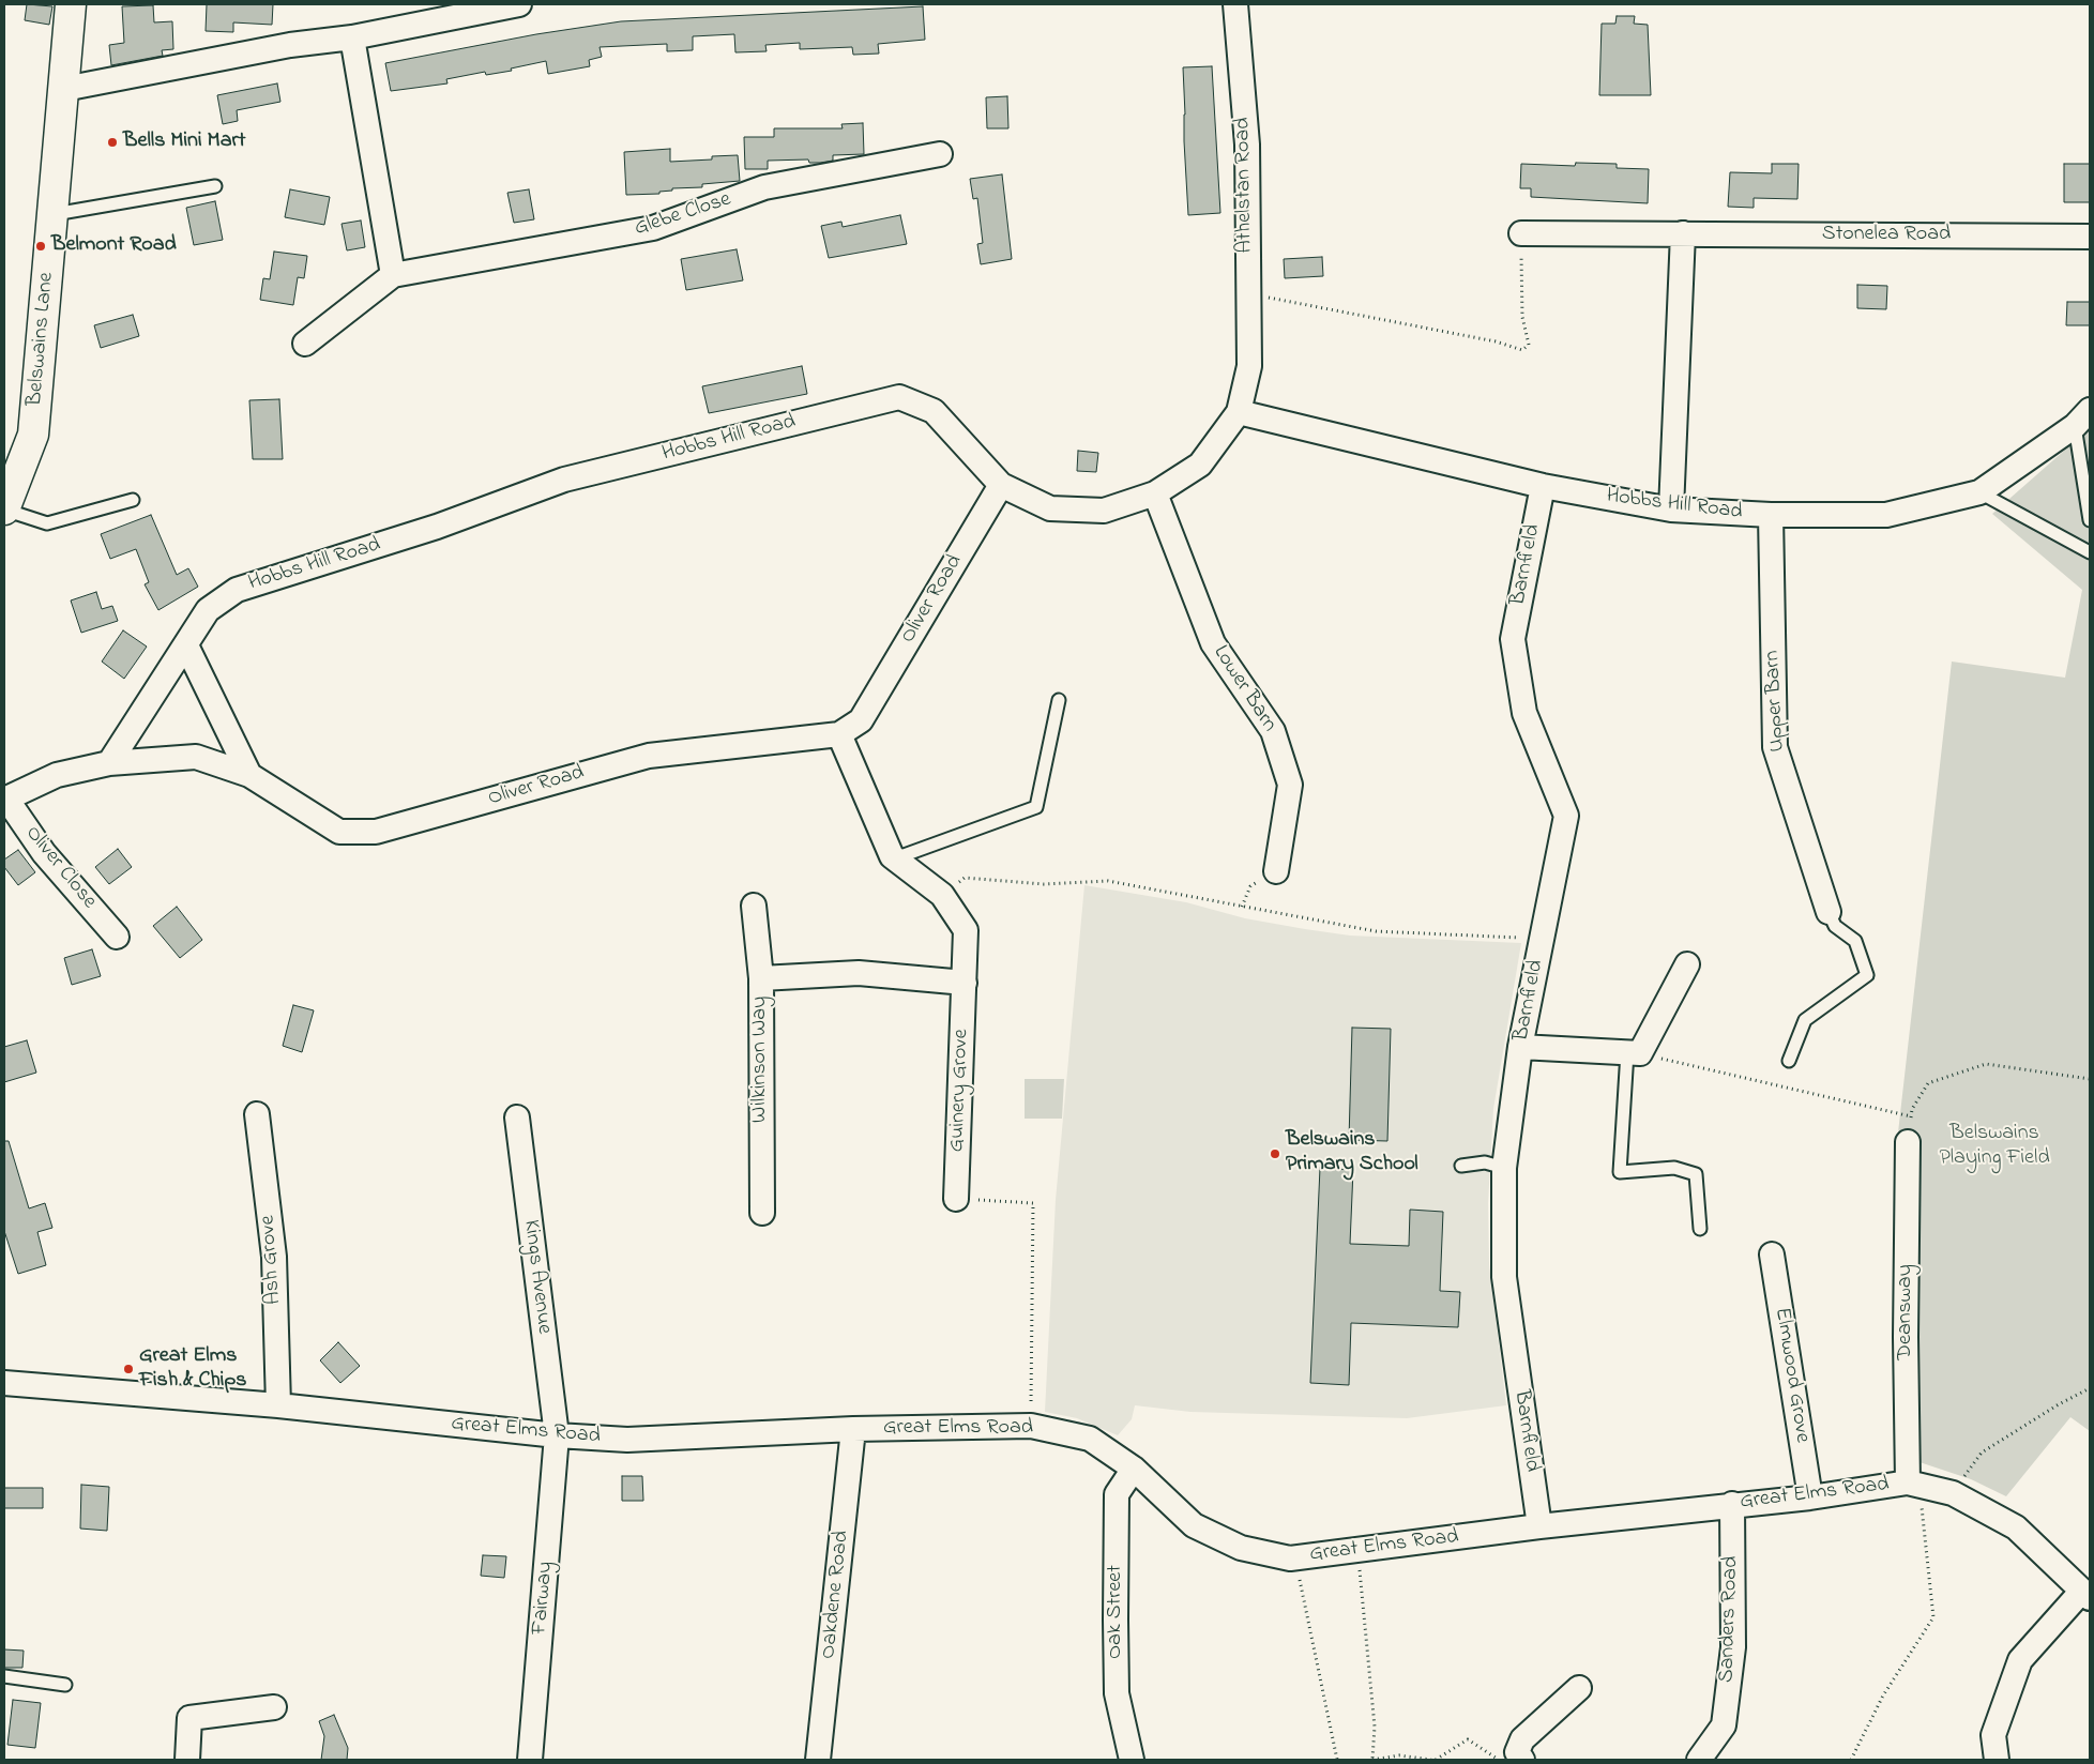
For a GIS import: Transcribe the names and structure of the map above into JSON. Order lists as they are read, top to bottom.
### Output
{
  "streets": {
    "street": [
      "Athelstan Road",
      "Glebe Close",
      "Stonelea Road",
      "Belswains Lane",
      "Hobbs Hill Road",
      "Barnfield",
      "Oliver Road",
      "Lower Barn",
      "Upper Barn",
      "Oliver Close",
      "Wilkinson Way",
      "Guinery Grove",
      "Ash Grove",
      "Kings Avenue",
      "Deansway",
      "Elmwood Grove",
      "Great Elms Road",
      "Oakdene Road",
      "Fairway",
      "Oak Street",
      "Sanders Road"
    ]
  },
  "crossings": [
    ["Athelstan Road", "Hobbs Hill Road"],
    ["Hobbs Hill Road", "Barnfield"],
    ["Hobbs Hill Road", "Oliver Road"],
    ["Hobbs Hill Road", "Lower Barn"],
    ["Hobbs Hill Road", "Upper Barn"],
    ["Barnfield", "Great Elms Road"],
    ["Oliver Road", "Oliver Close"],
    ["Ash Grove", "Great Elms Road"],
    ["Kings Avenue", "Great Elms Road"],
    ["Kings Avenue", "Fairway"],
    ["Deansway", "Great Elms Road"],
    ["Elmwood Grove", "Great Elms Road"],
    ["Great Elms Road", "Oakdene Road"],
    ["Great Elms Road", "Fairway"],
    ["Great Elms Road", "Oak Street"],
    ["Great Elms Road", "Sanders Road"]
  ],
  "parks": ["Belswains Playing Field"],
  "places": [
    "Bells Mini Mart",
    "Belmont Road",
    "Belswains Primary School",
    "Great Elms Fish & Chips"
  ]
}
